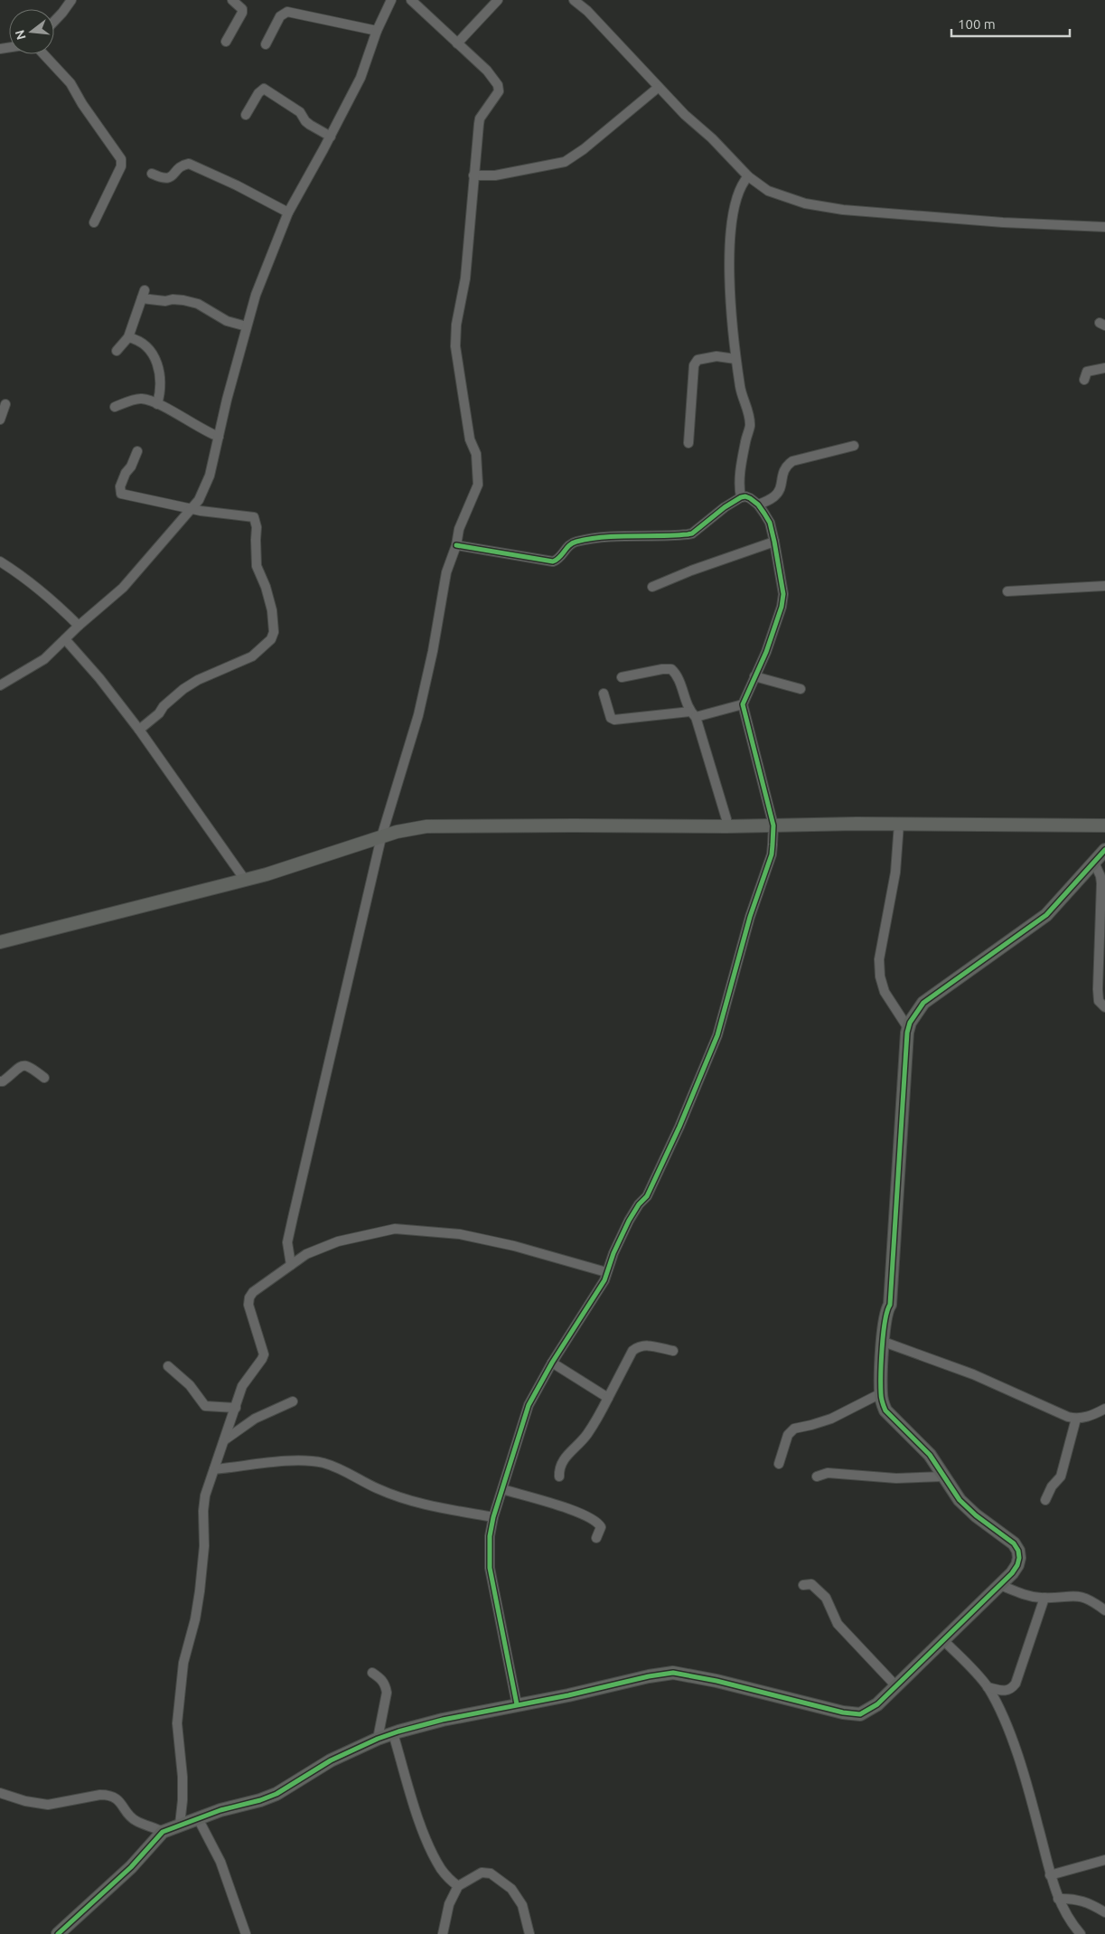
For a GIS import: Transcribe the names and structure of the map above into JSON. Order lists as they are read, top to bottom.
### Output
{
  "scale_bar": "100 m",
  "north": "left"
}
